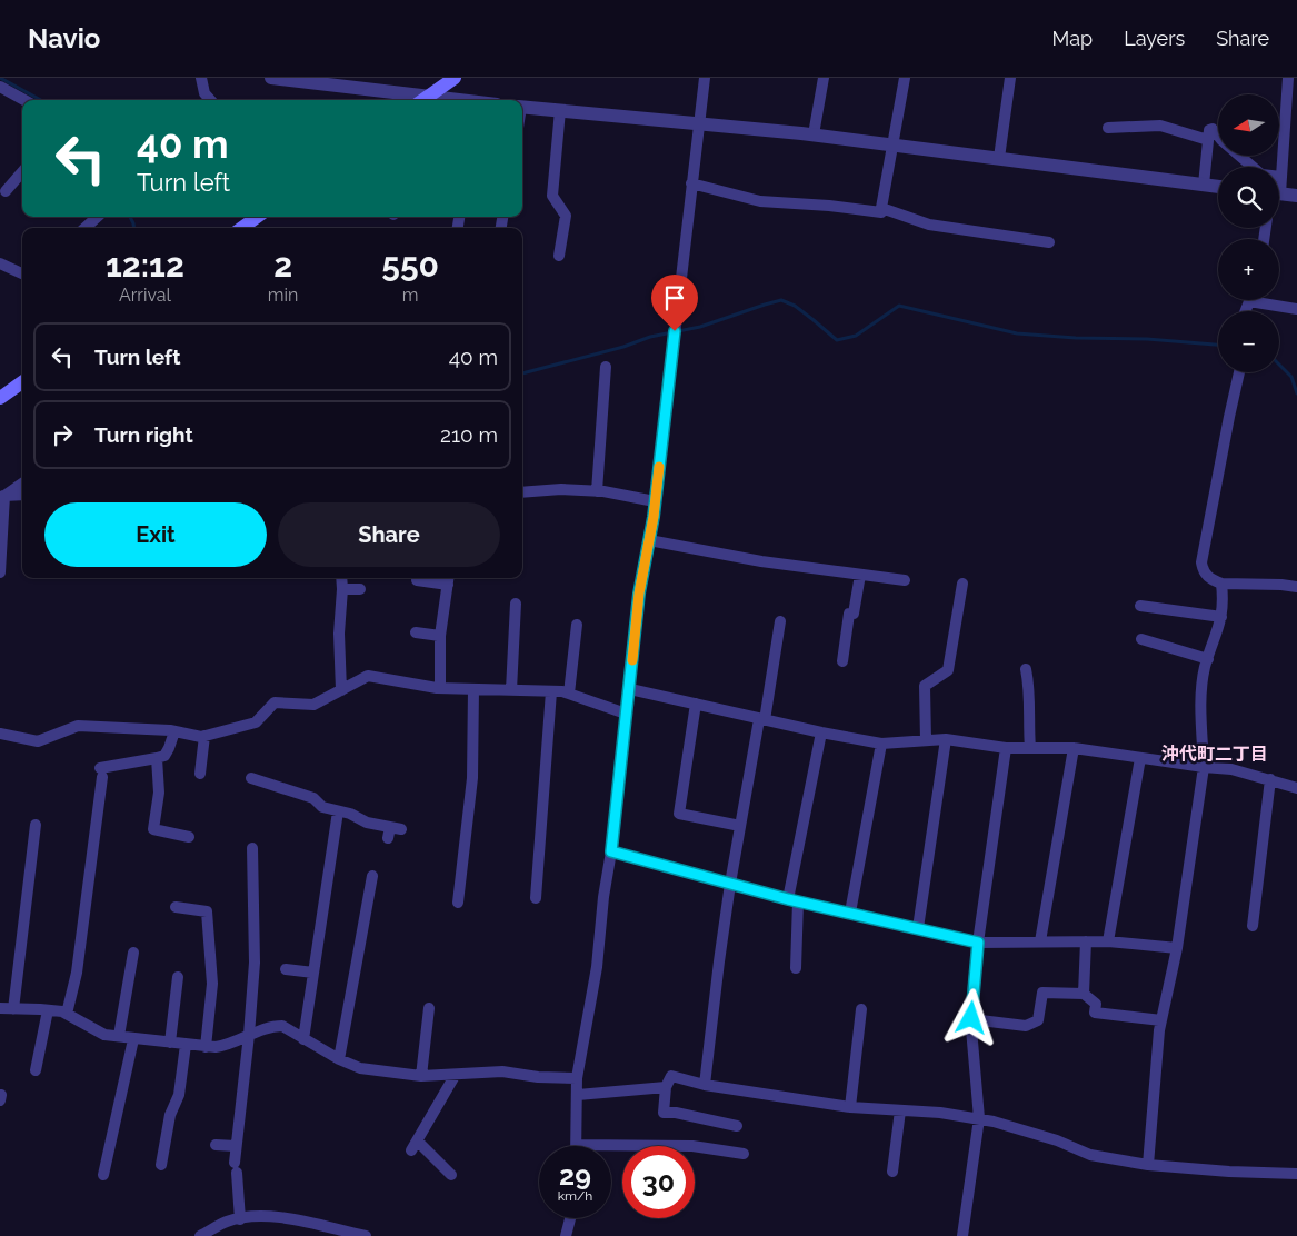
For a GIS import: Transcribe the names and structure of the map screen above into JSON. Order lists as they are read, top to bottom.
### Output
{
  "districts": ["沖代町二丁目"],
  "north": "left",
  "page": {
    "header": "Navio",
    "nav": ["Map", "Layers", "Share"],
    "map_buttons": ["+", "−"],
    "turn": ["40 m", "Turn left"],
    "eta": [
      "12:12",
      "Arrival",
      "2",
      "min",
      "550",
      "m"
    ],
    "list": [
      {
        "name": "Turn left",
        "value": "40 m"
      },
      {
        "name": "Turn right",
        "value": "210 m"
      }
    ],
    "buttons": ["Exit", "Share"],
    "speed": "29 km/h",
    "limit": "30"
  }
}
